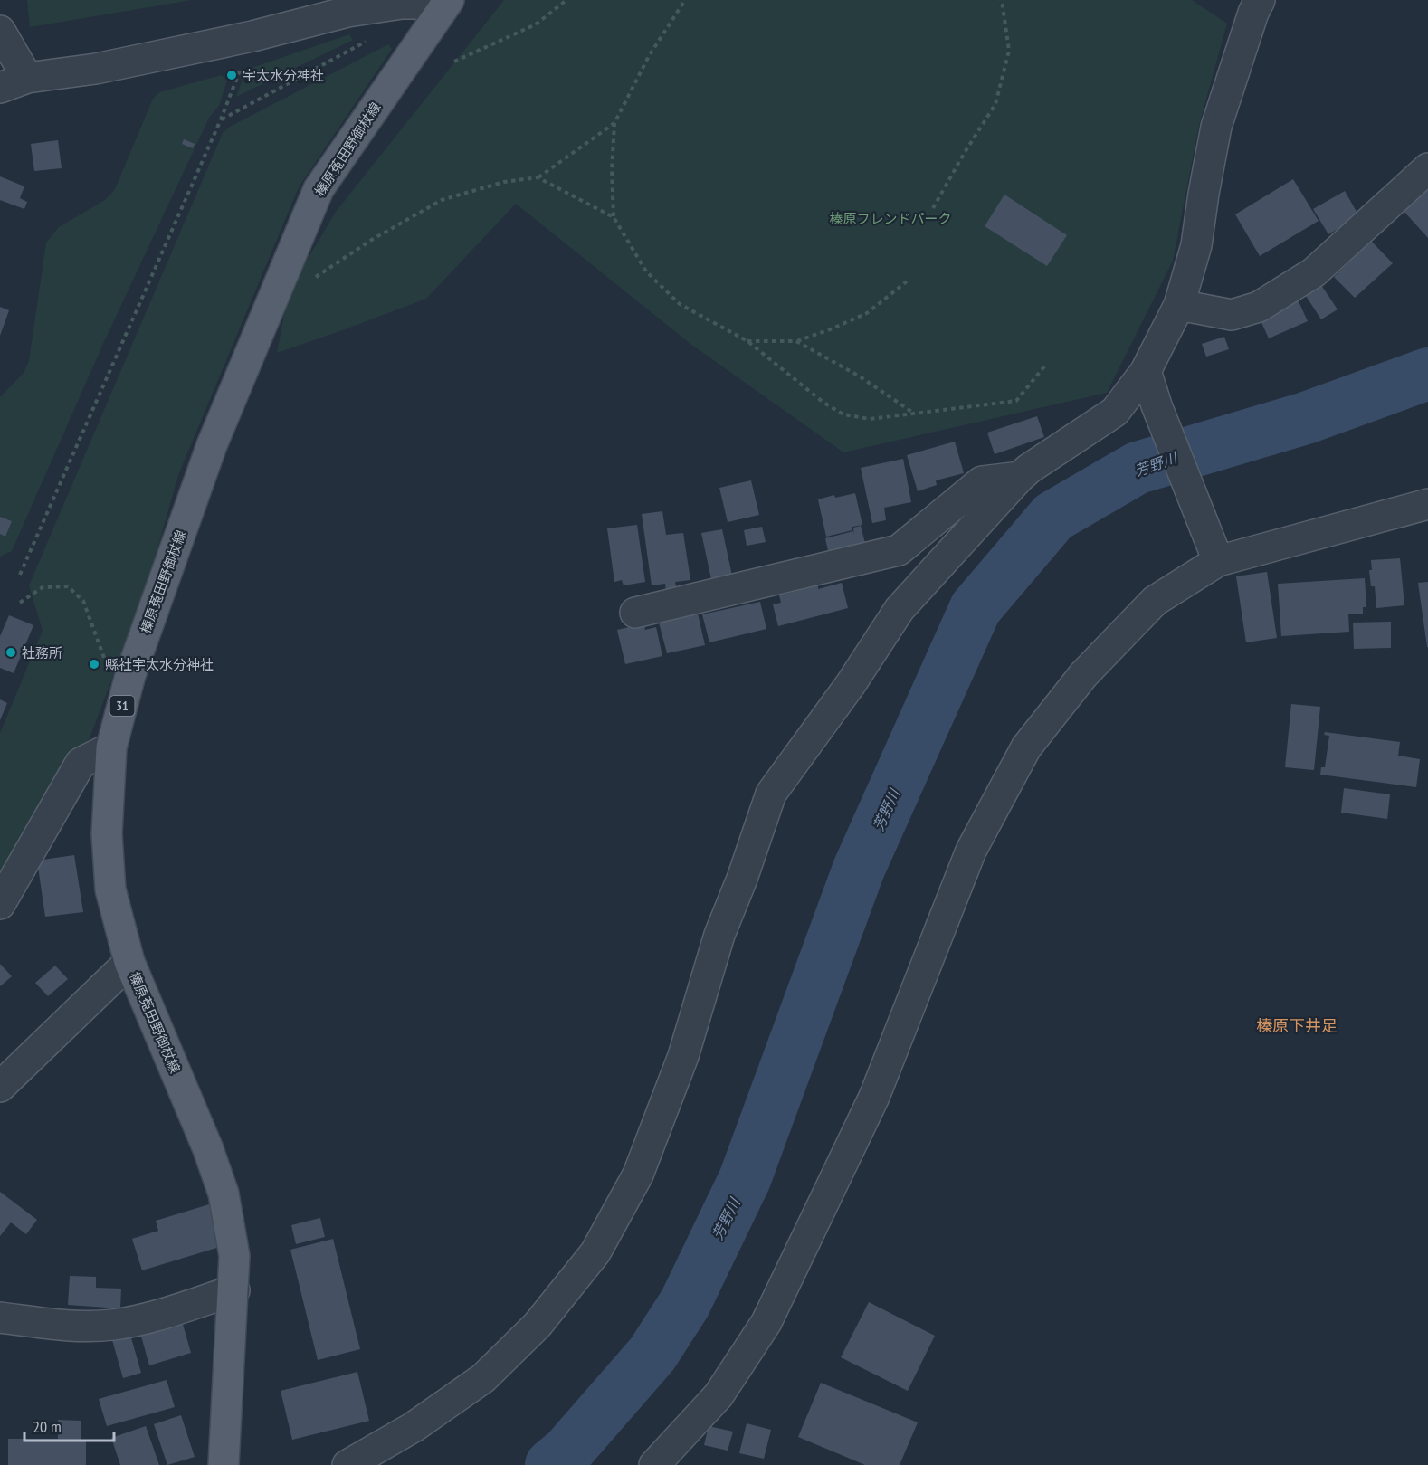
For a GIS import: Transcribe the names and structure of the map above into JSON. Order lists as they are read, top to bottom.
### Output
{
  "streets": {
    "main road": ["榛原菟田野御杖線", "31"]
  },
  "districts": ["榛原下井足"],
  "water": ["芳野川"],
  "parks": ["榛原フレンドパーク"],
  "places": ["宇太水分神社", "社務所", "縣社宇太水分神社"],
  "scale_bar": "20 m"
}
